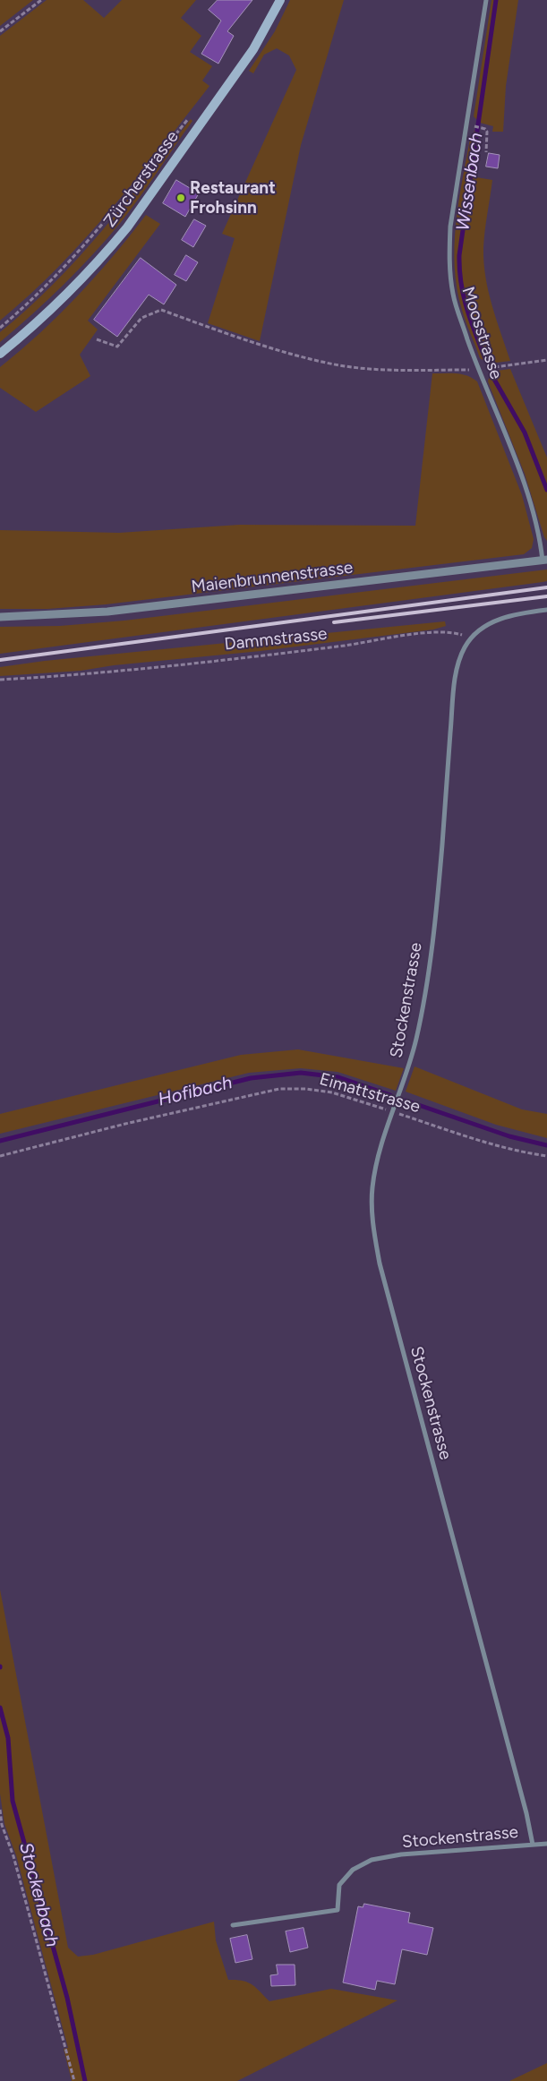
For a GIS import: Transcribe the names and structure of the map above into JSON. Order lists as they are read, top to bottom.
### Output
{
  "streets": {
    "main road": ["Zürcherstrasse"],
    "street": ["Moosstrasse", "Maienbrunnenstrasse", "Stockenstrasse"],
    "path": ["Dammstrasse", "Eimattstrasse"]
  },
  "crossings": [
    ["Moosstrasse", "Maienbrunnenstrasse"],
    ["Dammstrasse", "Stockenstrasse"],
    ["Stockenstrasse", "Eimattstrasse"]
  ],
  "water": ["Wissenbach", "Hofibach", "Stockenbach"],
  "places": ["Restaurant Frohsinn"]
}
